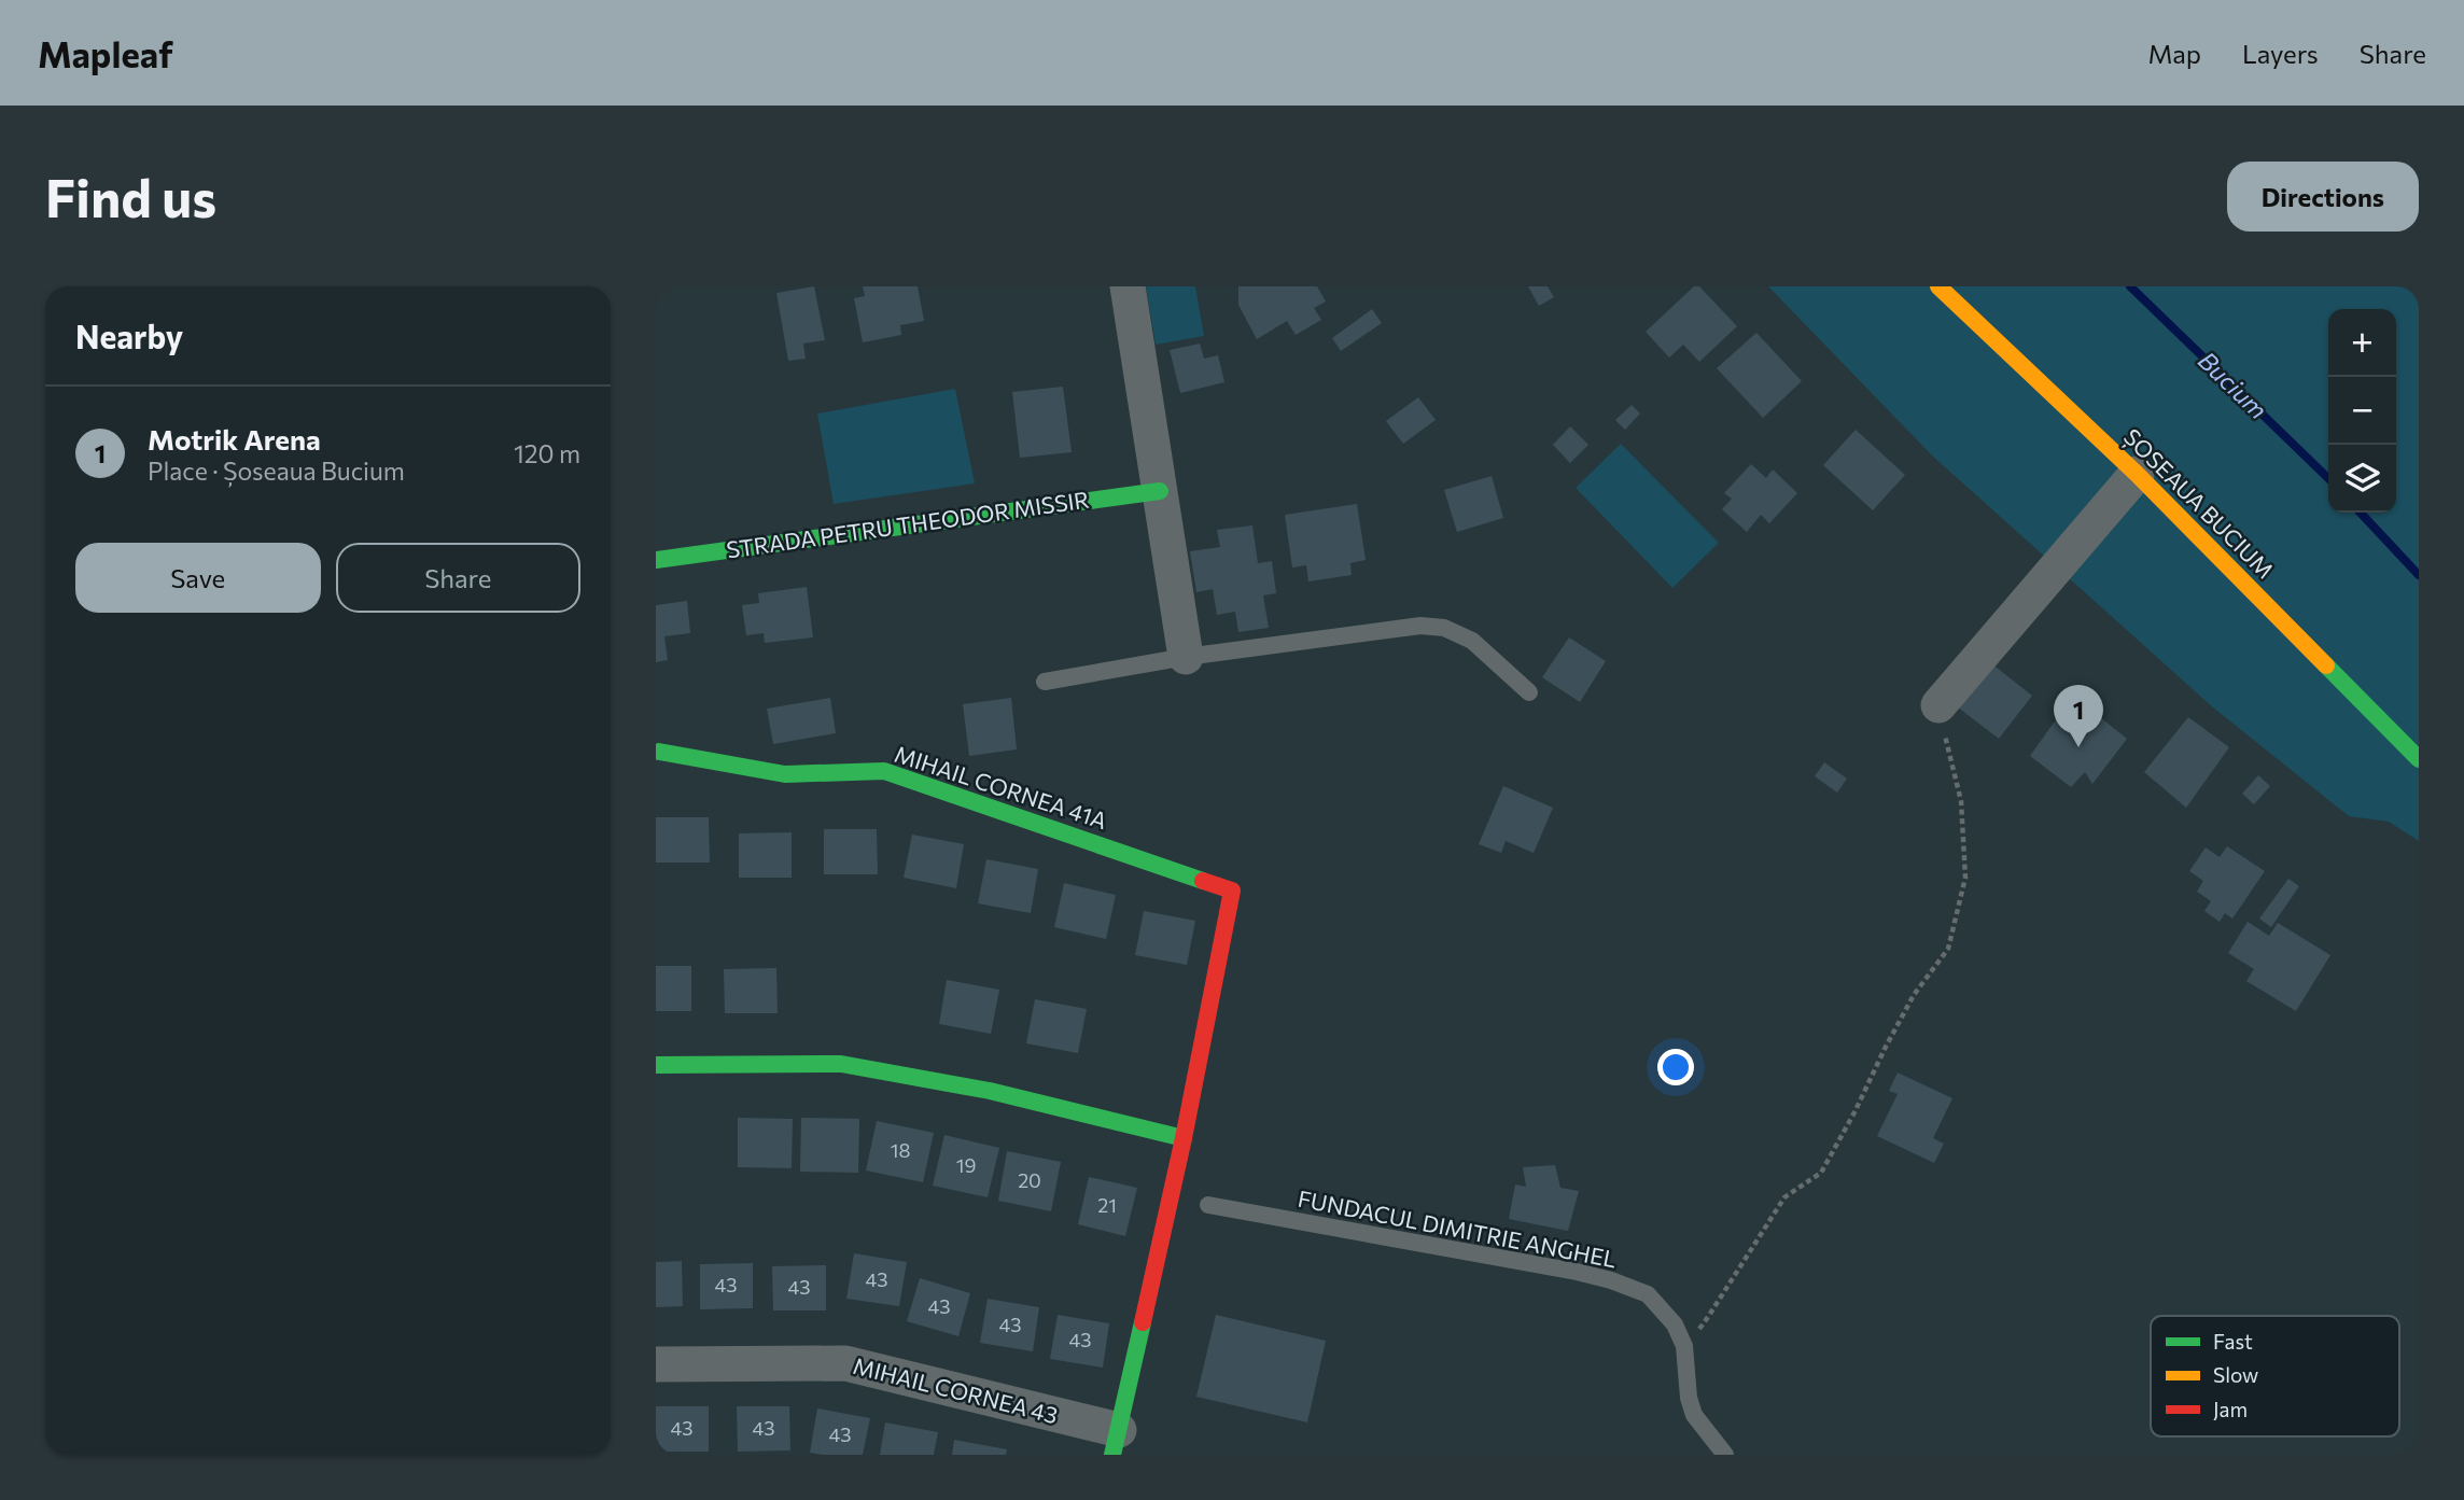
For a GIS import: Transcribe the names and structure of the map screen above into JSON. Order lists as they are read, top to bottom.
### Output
{
  "streets": {
    "street": [
      "ȘOSEAUA BUCIUM",
      "STRADA PETRU THEODOR MISSIR",
      "MIHAIL CORNEA 41A",
      "MIHAIL CORNEA 43"
    ],
    "lane": ["FUNDACUL DIMITRIE ANGHEL"]
  },
  "water": ["Bucium"],
  "house_numbers": [
    "18",
    "19",
    "20",
    "21",
    "43",
    "43",
    "43",
    "43",
    "43",
    "43",
    "43",
    "43",
    "43"
  ],
  "legend": ["Fast", "Slow", "Jam"],
  "page": {
    "header": "Mapleaf",
    "nav": ["Map", "Layers", "Share"],
    "buttons": [
      "Directions",
      ["Save", "Share"]
    ],
    "title": "Find us",
    "heading": "Nearby",
    "map_buttons": ["+", "−"],
    "list": [
      {
        "mark": "1",
        "name": "Motrik Arena",
        "note": "Place · Șoseaua Bucium",
        "value": "120 m"
      }
    ],
    "pins": "1"
  }
}
